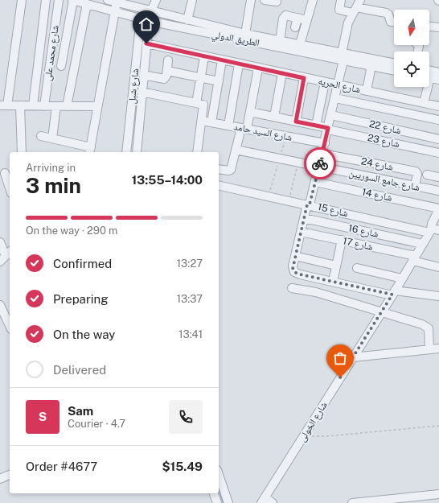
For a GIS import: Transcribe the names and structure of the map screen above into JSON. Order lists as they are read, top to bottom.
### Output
{
  "streets": {
    "street": [
      "الطريق الدولي",
      "شارع محمد على",
      "شارع الحريه",
      "شارع شبل",
      "شارع 22",
      "شارع السيد حامد",
      "شارع 23",
      "شارع 24",
      "شارع جامع السوريين",
      "شارع 14",
      "شارع 15",
      "شارع 16",
      "شارع 17",
      "شارع الخولى"
    ]
  },
  "crossings": [
    ["الطريق الدولي", "شارع شبل"],
    ["شارع الحريه", "شارع شبل"],
    ["شارع 24", "شارع جامع السوريين"],
    ["شارع 15", "شارع الخولى"],
    ["شارع 16", "شارع الخولى"],
    ["شارع 17", "شارع الخولى"]
  ],
  "north": "bottom",
  "page": {
    "heading": ["3 min", "Arriving in", "13:55–14:00"],
    "panel": [
      "Sam",
      "Courier · 4.7",
      "Order #4677",
      "$15.49"
    ],
    "bar": "On the way · 290 m",
    "list": [
      ["Confirmed", "13:27"],
      ["Preparing", "13:37"],
      ["On the way", "13:41"],
      "Delivered"
    ],
    "round": "S"
  }
}
